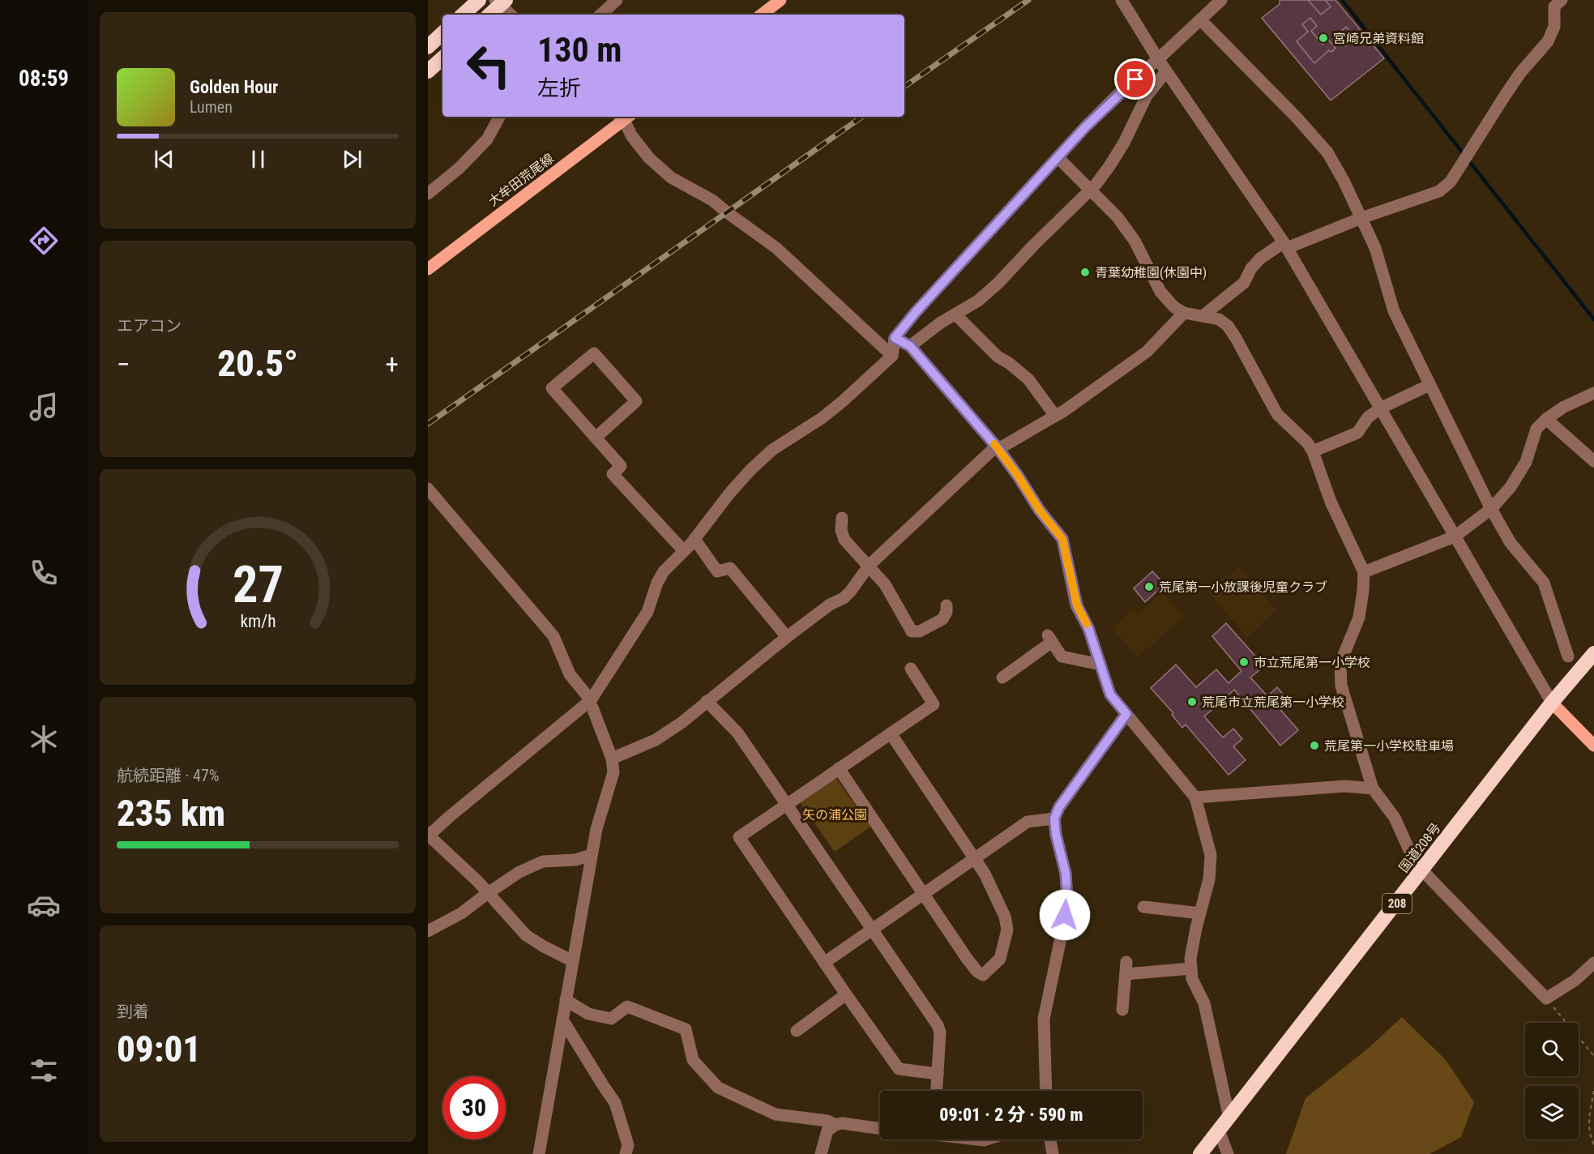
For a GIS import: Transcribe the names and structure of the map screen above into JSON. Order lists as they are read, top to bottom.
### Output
{
  "streets": {
    "highway": ["国道208号", "208"],
    "main road": ["大牟田荒尾線"]
  },
  "parks": ["矢の浦公園"],
  "places": [
    "宮崎兄弟資料館",
    "青葉幼稚園(休園中)",
    "荒尾第一小放課後児童クラブ",
    "市立荒尾第一小学校",
    "荒尾市立荒尾第一小学校",
    "荒尾第一小学校駐車場"
  ],
  "page": {
    "tabs": "08:59",
    "turn": ["130 m", "左折"],
    "song": ["Golden Hour", "Lumen"],
    "tile": [
      "エアコン",
      ["航続距離 · 47%", "235 km"],
      ["到着", "09:01"]
    ],
    "heat": ["−", "20.5°", "+"],
    "limit": "30",
    "trip": "09:01 · 2 分 · 590 m",
    "gauge": ["27", "km/h"]
  }
}
